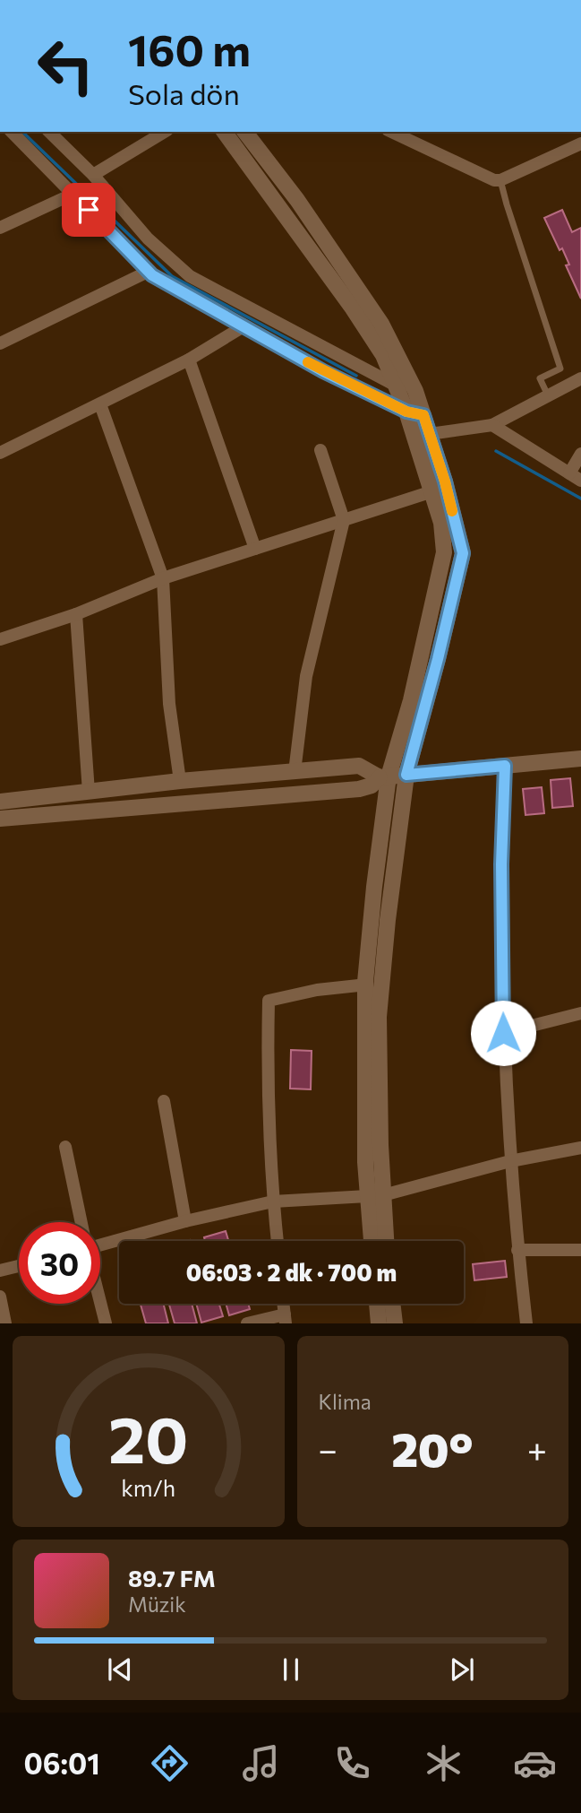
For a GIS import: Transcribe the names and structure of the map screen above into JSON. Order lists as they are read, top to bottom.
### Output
{
  "page": {
    "turn": ["160 m", "Sola dön"],
    "limit": "30",
    "trip": "06:03 · 2 dk · 700 m",
    "tile": "Klima",
    "heat": ["−", "20°", "+"],
    "song": ["89.7 FM", "Müzik"],
    "tabs": "06:01",
    "gauge": ["20", "km/h"]
  }
}
